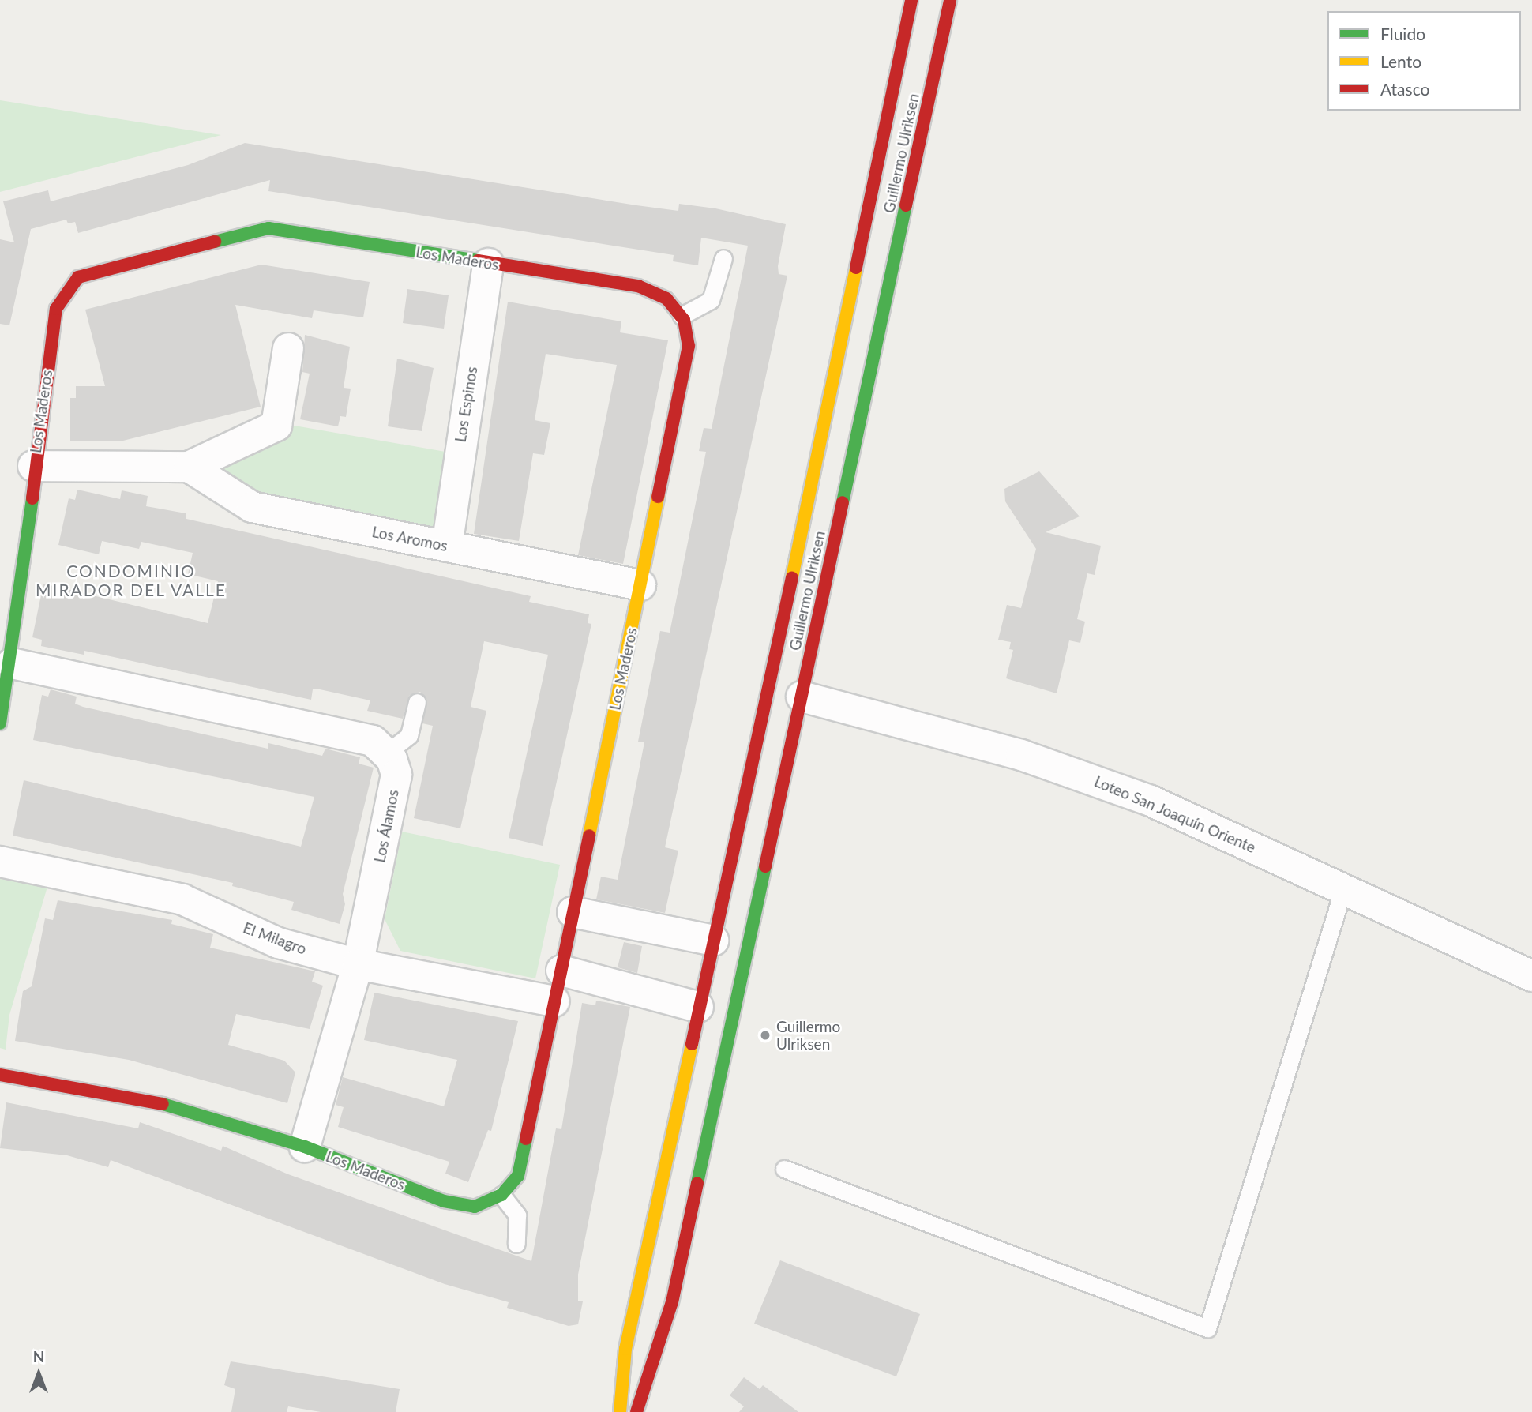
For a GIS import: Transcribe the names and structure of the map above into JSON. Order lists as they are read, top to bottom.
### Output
{
  "streets": {
    "main road": ["Guillermo Ulriksen", "Los Maderos"],
    "street": [
      "Los Espinos",
      "Los Aromos",
      "Loteo San Joaquín Oriente",
      "Los Álamos",
      "El Milagro"
    ]
  },
  "crossings": [
    ["Guillermo Ulriksen", "Loteo San Joaquín Oriente"],
    ["Los Maderos", "Los Espinos"],
    ["Los Maderos", "Los Aromos"],
    ["Los Maderos", "Los Álamos"],
    ["Los Maderos", "El Milagro"],
    ["Los Espinos", "Los Aromos"],
    ["Los Álamos", "El Milagro"]
  ],
  "districts": ["CONDOMINIO MIRADOR DEL VALLE"],
  "places": ["Guillermo Ulriksen"],
  "legend": ["Fluido", "Lento", "Atasco"],
  "north": "top"
}
